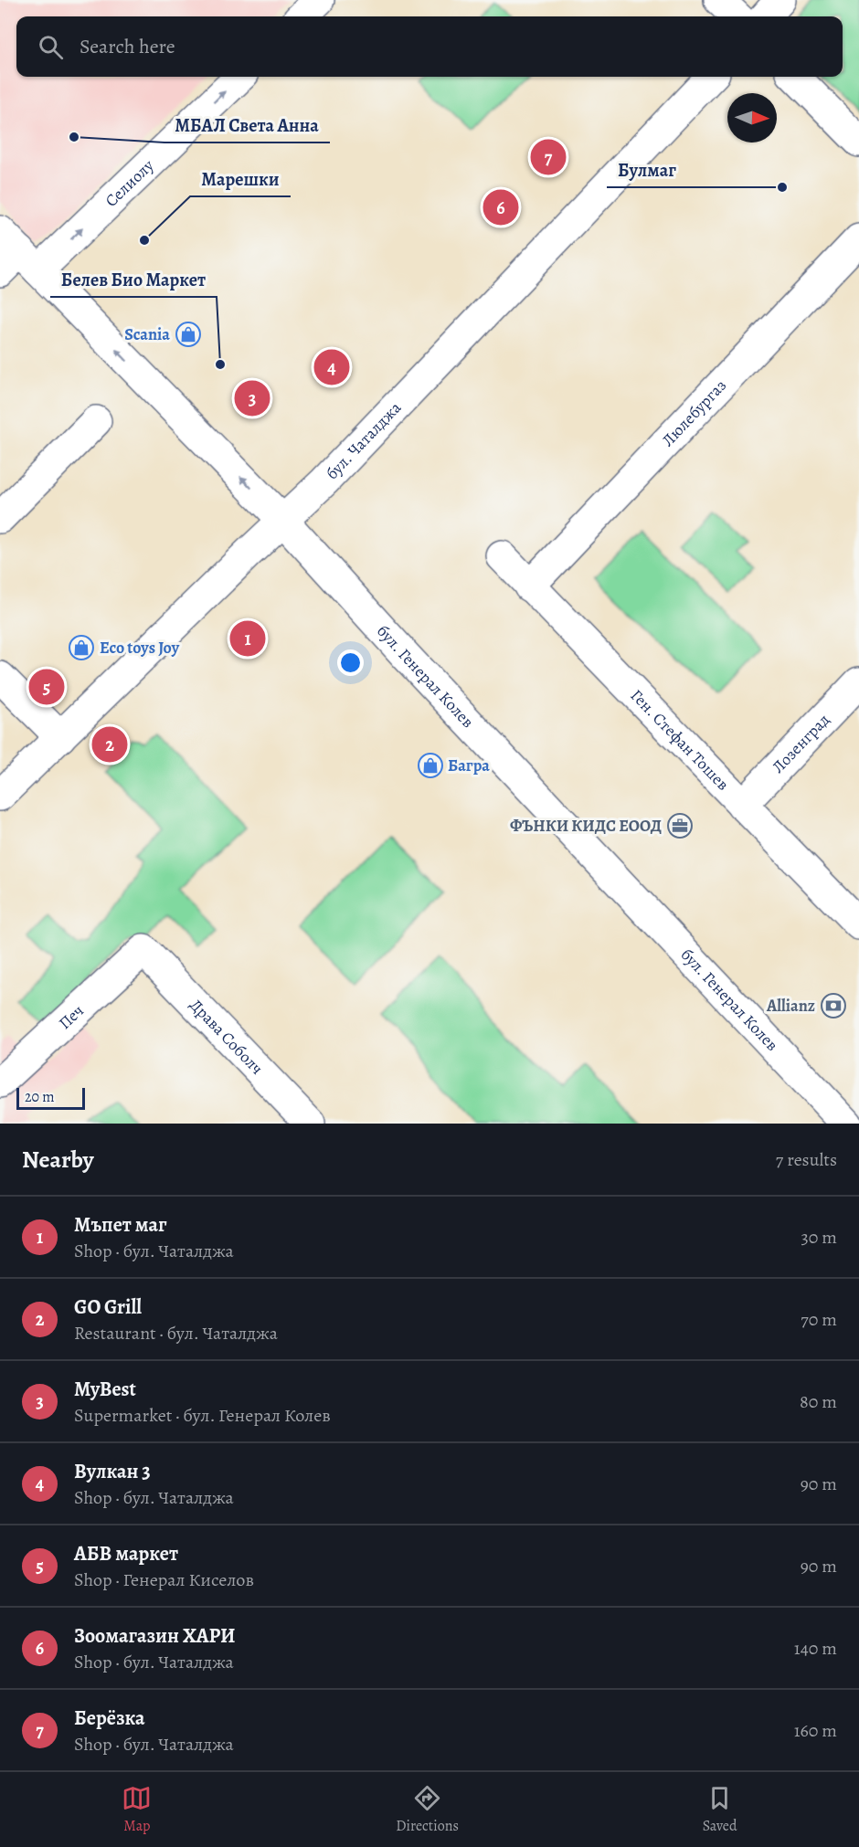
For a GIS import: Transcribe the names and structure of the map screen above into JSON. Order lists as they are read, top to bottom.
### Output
{
  "streets": {
    "street": [
      "Селиолу",
      "Люлебургаз",
      "бул. Чаталджа",
      "бул. Генерал Колев",
      "Ген. Стефан Тошев",
      "Лозенград",
      "Печ",
      "Драва Соболч"
    ]
  },
  "crossings": [
    ["Селиолу", "бул. Генерал Колев"],
    ["Люлебургаз", "Ген. Стефан Тошев"],
    ["бул. Чаталджа", "бул. Генерал Колев"],
    ["Ген. Стефан Тошев", "Лозенград"],
    ["Печ", "Драва Соболч"]
  ],
  "one_way": ["Селиолу"],
  "places": {
    "other": [
      "МБАЛ Света Анна",
      "Булмаг",
      "Марешки",
      "Белев Био Маркет"
    ],
    "shop": ["Scania", "Eco toys Joy", "Багра"],
    "office": ["ФЪНКИ КИДС ЕООД"],
    "bank": ["Allianz"]
  },
  "scale_bar": "20 m",
  "north": "right",
  "page": {
    "search": "Search here",
    "pins": [
      "7",
      "6",
      "4",
      "3",
      "1",
      "5",
      "2"
    ],
    "scale": "20 m",
    "heading": ["Nearby", "7 results"],
    "list": [
      {
        "mark": "1",
        "name": "Мъпет маг",
        "note": "Shop · бул. Чаталджа",
        "value": "30 m"
      },
      {
        "mark": "2",
        "name": "GO Grill",
        "note": "Restaurant · бул. Чаталджа",
        "value": "70 m"
      },
      {
        "mark": "3",
        "name": "MyBest",
        "note": "Supermarket · бул. Генерал Колев",
        "value": "80 m"
      },
      {
        "mark": "4",
        "name": "Вулкан 3",
        "note": "Shop · бул. Чаталджа",
        "value": "90 m"
      },
      {
        "mark": "5",
        "name": "АБВ маркет",
        "note": "Shop · Генерал Киселов",
        "value": "90 m"
      },
      {
        "mark": "6",
        "name": "Зоомагазин ХАРИ",
        "note": "Shop · бул. Чаталджа",
        "value": "140 m"
      },
      {
        "mark": "7",
        "name": "Берёзка",
        "note": "Shop · бул. Чаталджа",
        "value": "160 m"
      }
    ],
    "nav": ["Map", "Directions", "Saved"]
  }
}
